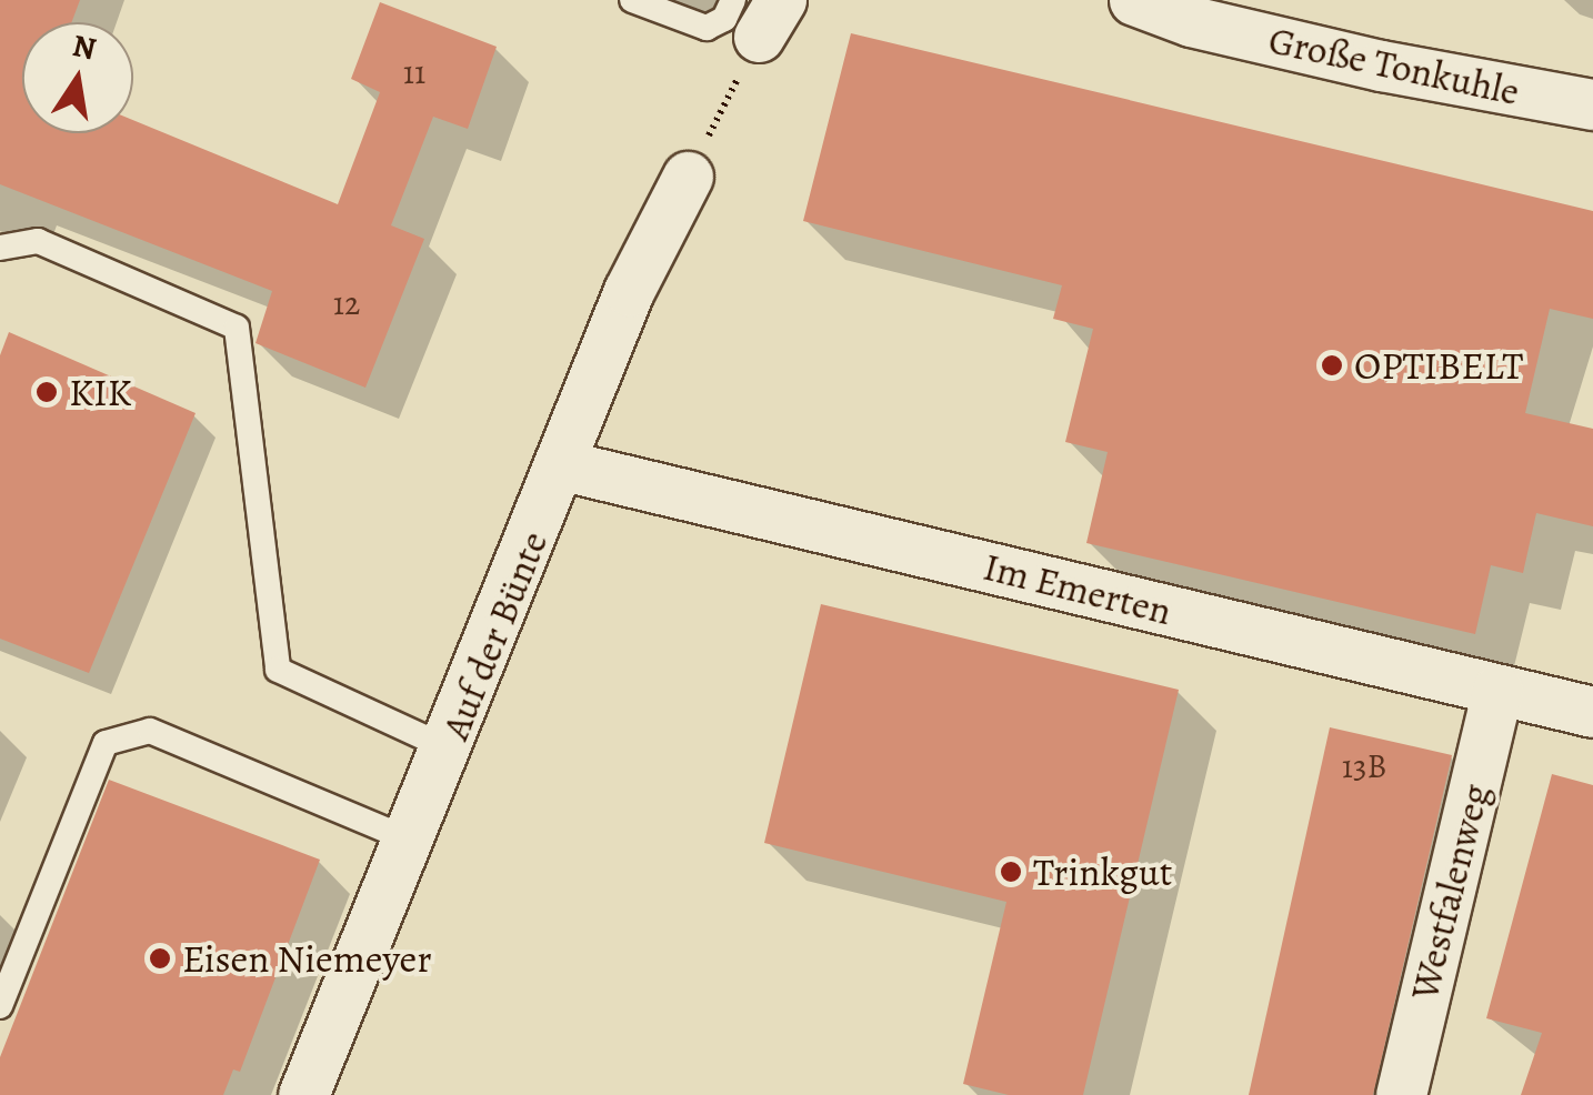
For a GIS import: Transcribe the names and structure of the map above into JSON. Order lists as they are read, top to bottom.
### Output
{
  "streets": {
    "street": [
      "Große Tonkuhle",
      "Im Emerten",
      "Auf der Bünte",
      "Westfalenweg"
    ]
  },
  "crossings": [
    ["Im Emerten", "Auf der Bünte"],
    ["Im Emerten", "Westfalenweg"]
  ],
  "places": [
    "OPTIBELT",
    "KIK",
    "Trinkgut",
    "Eisen Niemeyer"
  ],
  "house_numbers": ["11", "12", "13B"],
  "north": "top"
}
